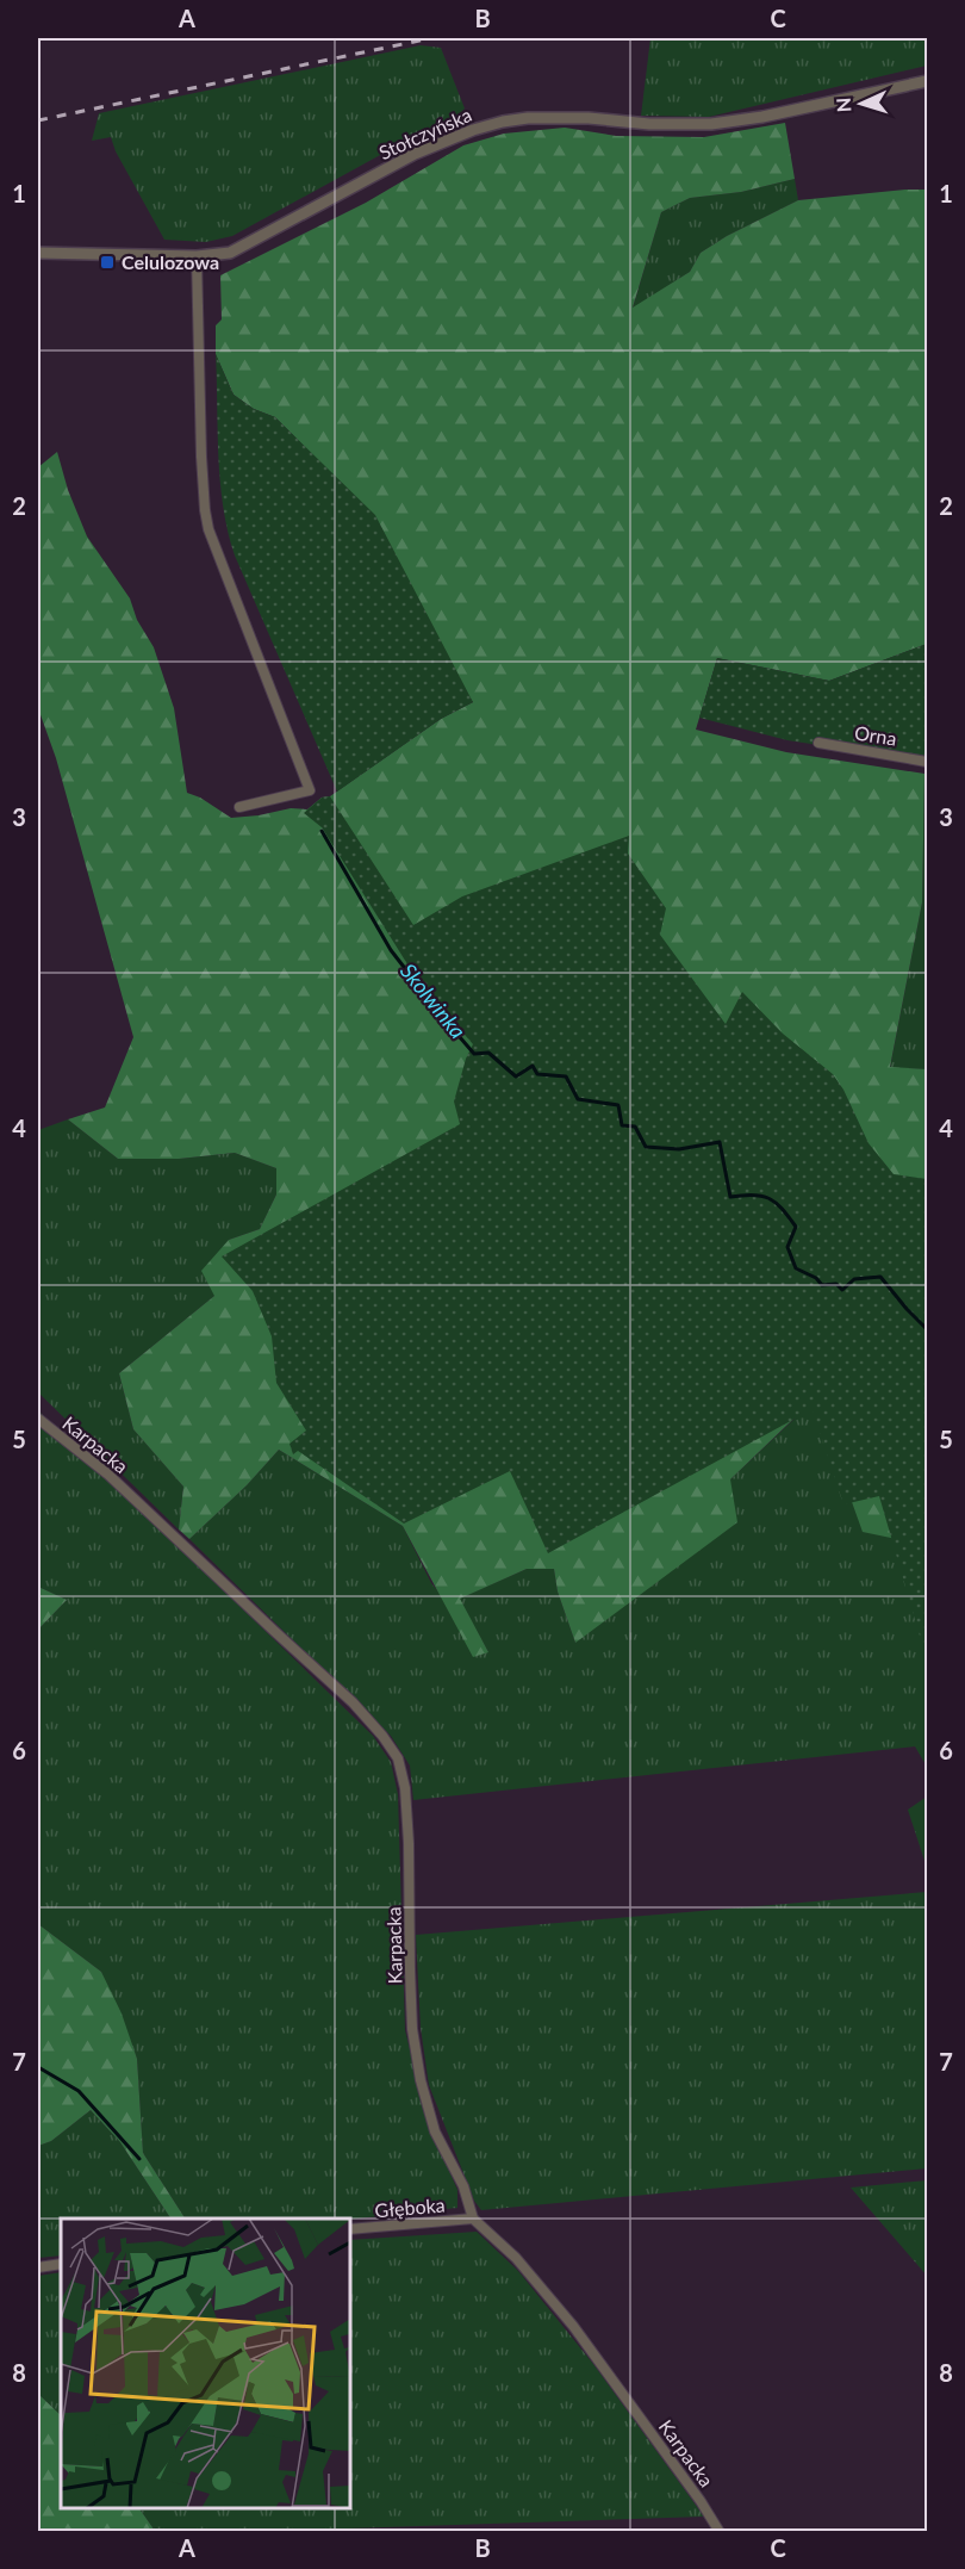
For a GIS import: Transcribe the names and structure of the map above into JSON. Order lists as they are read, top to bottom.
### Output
{
  "streets": {
    "street": [
      "Stołczyńska",
      "Orna",
      "Karpacka",
      "Głęboka"
    ]
  },
  "crossings": [
    ["Karpacka", "Głęboka"]
  ],
  "water": ["Skolwinka"],
  "places": {
    "transit": ["Celulozowa"]
  },
  "north": "left",
  "grid": {
    "columns": ["A", "B", "C"],
    "rows": [
      "1",
      "2",
      "3",
      "4",
      "5",
      "6",
      "7",
      "8"
    ]
  }
}
